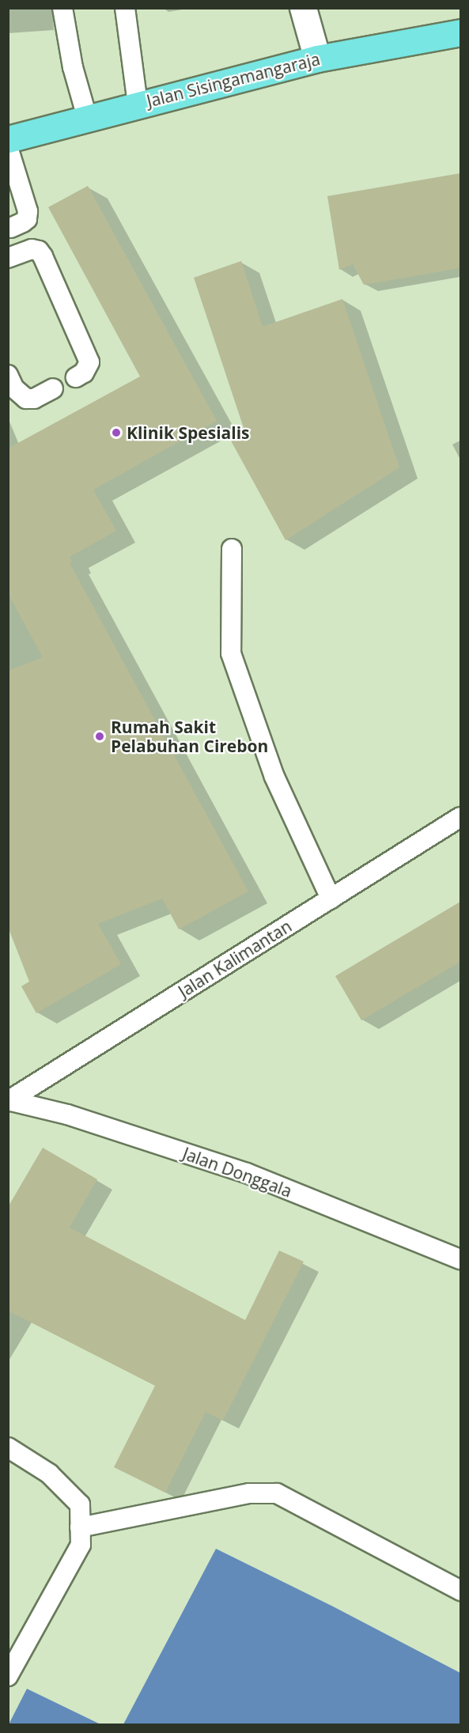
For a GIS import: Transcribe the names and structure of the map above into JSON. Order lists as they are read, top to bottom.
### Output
{
  "streets": {
    "highway": ["Jalan Sisingamangaraja"],
    "lane": ["Jalan Kalimantan", "Jalan Donggala"]
  },
  "crossings": [
    ["Jalan Kalimantan", "Jalan Donggala"]
  ],
  "places": ["Klinik Spesialis", "Rumah Sakit Pelabuhan Cirebon"]
}
